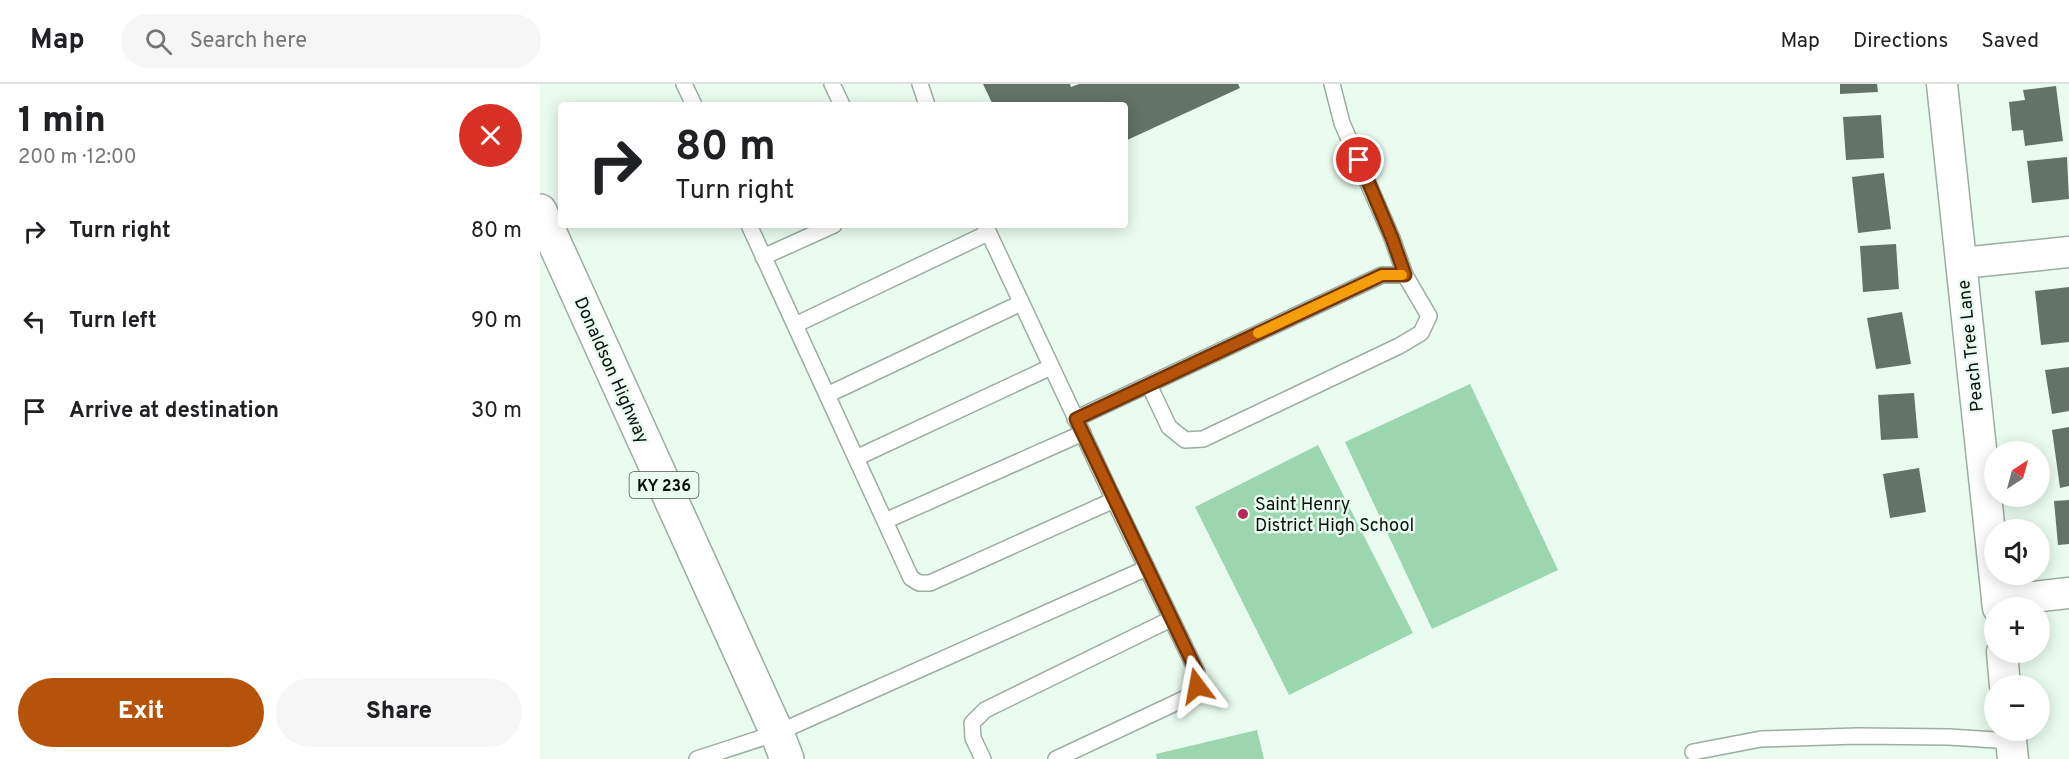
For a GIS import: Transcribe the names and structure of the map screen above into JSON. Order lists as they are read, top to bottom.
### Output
{
  "streets": {
    "main road": ["Donaldson Highway", "KY 236"],
    "street": ["Peach Tree Lane"]
  },
  "places": ["Saint Henry District High School"],
  "north": "top right",
  "page": {
    "header": "Map",
    "search": "Search here",
    "nav": ["Map", "Directions", "Saved"],
    "heading": ["1 min", "200 m · 12:00"],
    "turn": ["80 m", "Turn right"],
    "list": [
      {
        "name": "Turn right",
        "value": "80 m"
      },
      {
        "name": "Turn left",
        "value": "90 m"
      },
      {
        "name": "Arrive at destination",
        "value": "30 m"
      }
    ],
    "map_buttons": ["+", "−"],
    "buttons": ["Exit", "Share"]
  }
}
